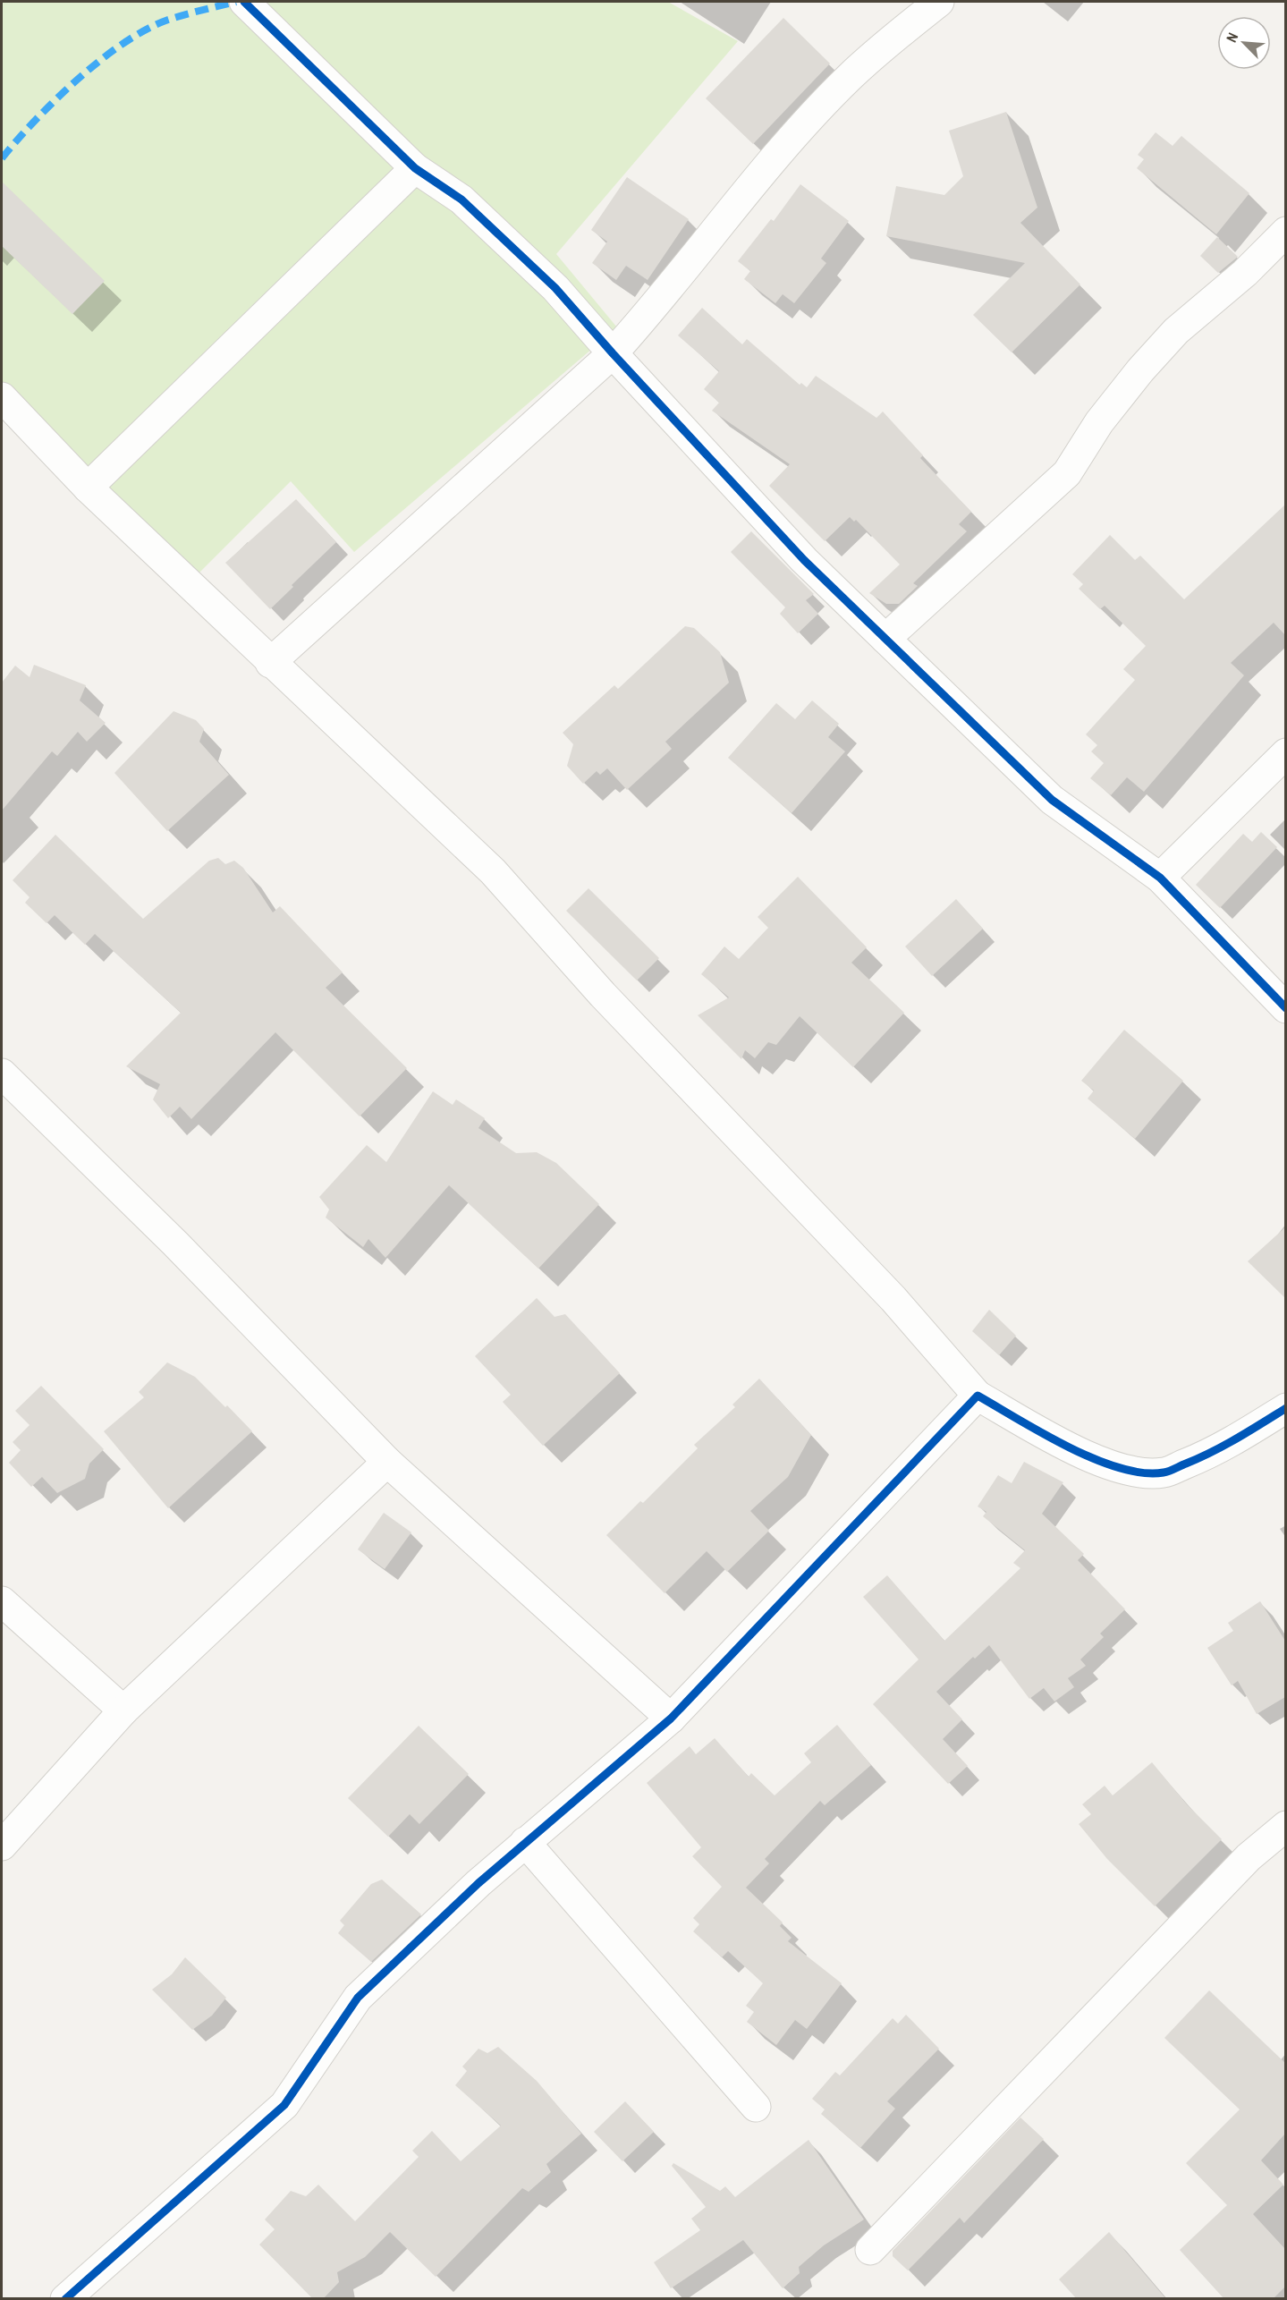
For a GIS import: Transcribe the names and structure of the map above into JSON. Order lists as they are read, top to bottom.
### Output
{
  "north": "top left"
}
